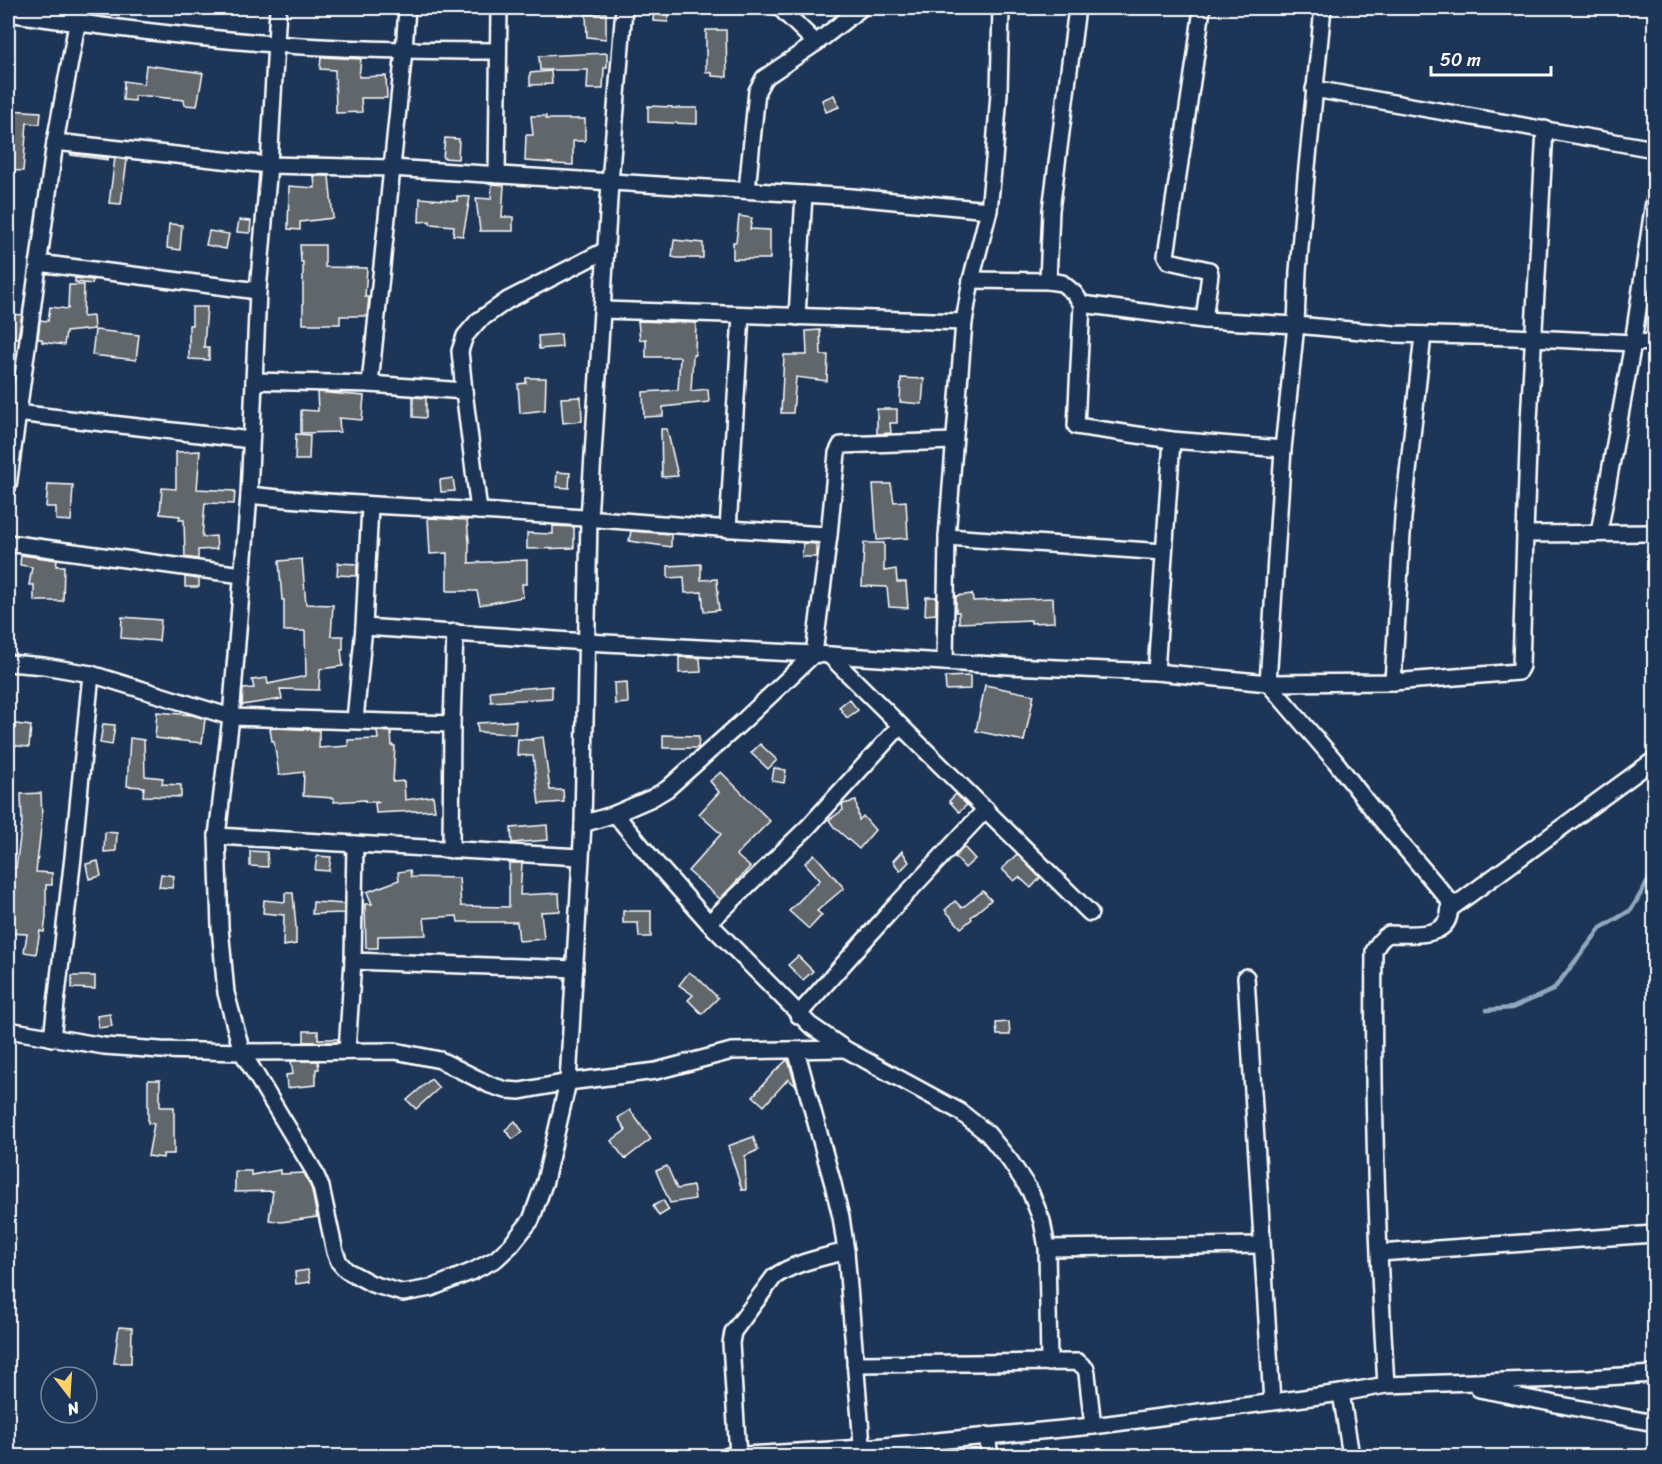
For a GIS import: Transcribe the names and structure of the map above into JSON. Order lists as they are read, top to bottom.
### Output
{
  "scale_bar": "50 m",
  "north": "bottom"
}
